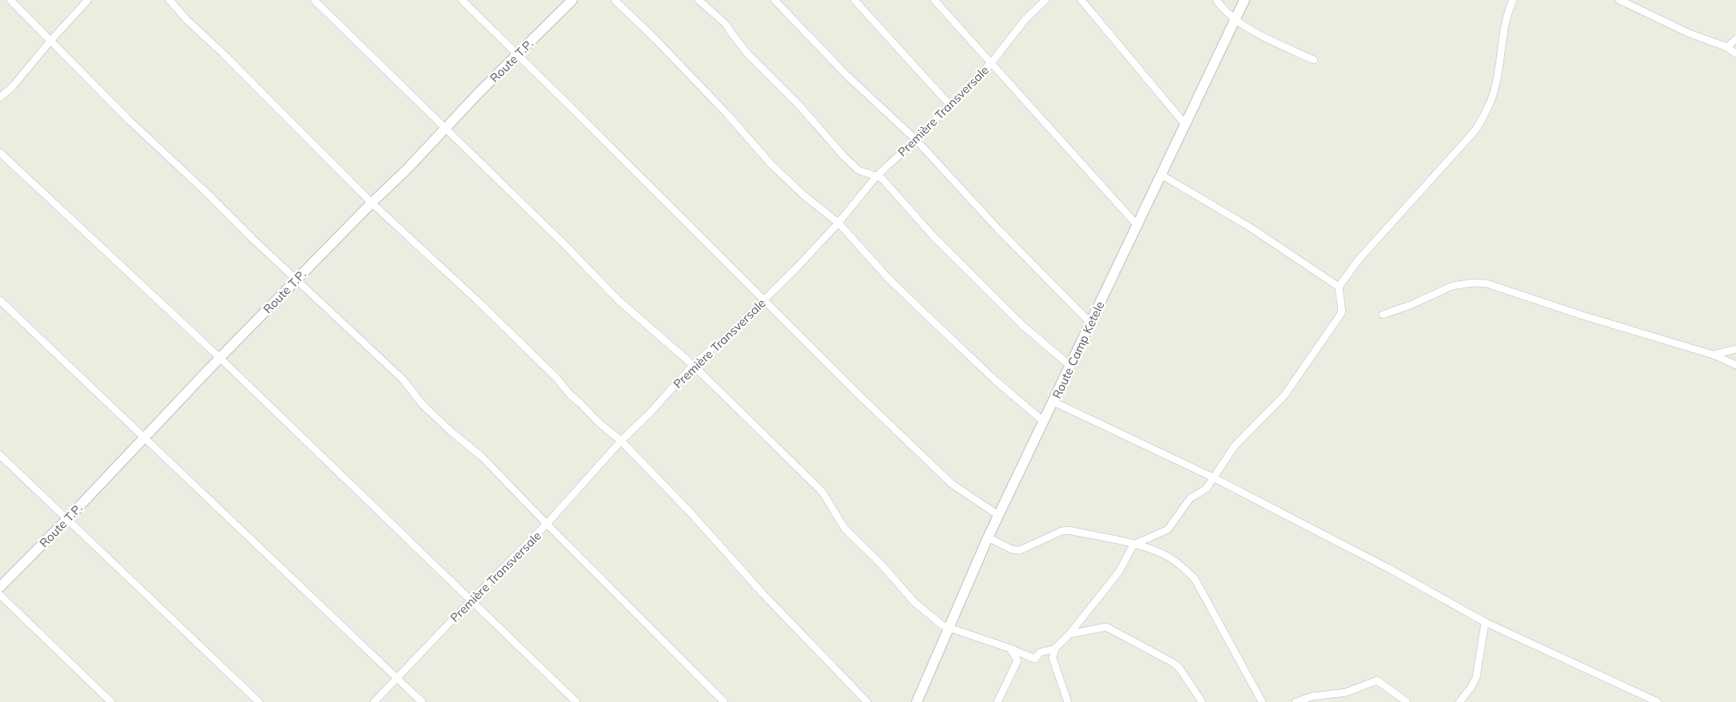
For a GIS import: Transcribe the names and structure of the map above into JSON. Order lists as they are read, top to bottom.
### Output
{
  "streets": {
    "street": ["Route T.P.", "Première Transversale", "Route Camp Ketele"]
  }
}
